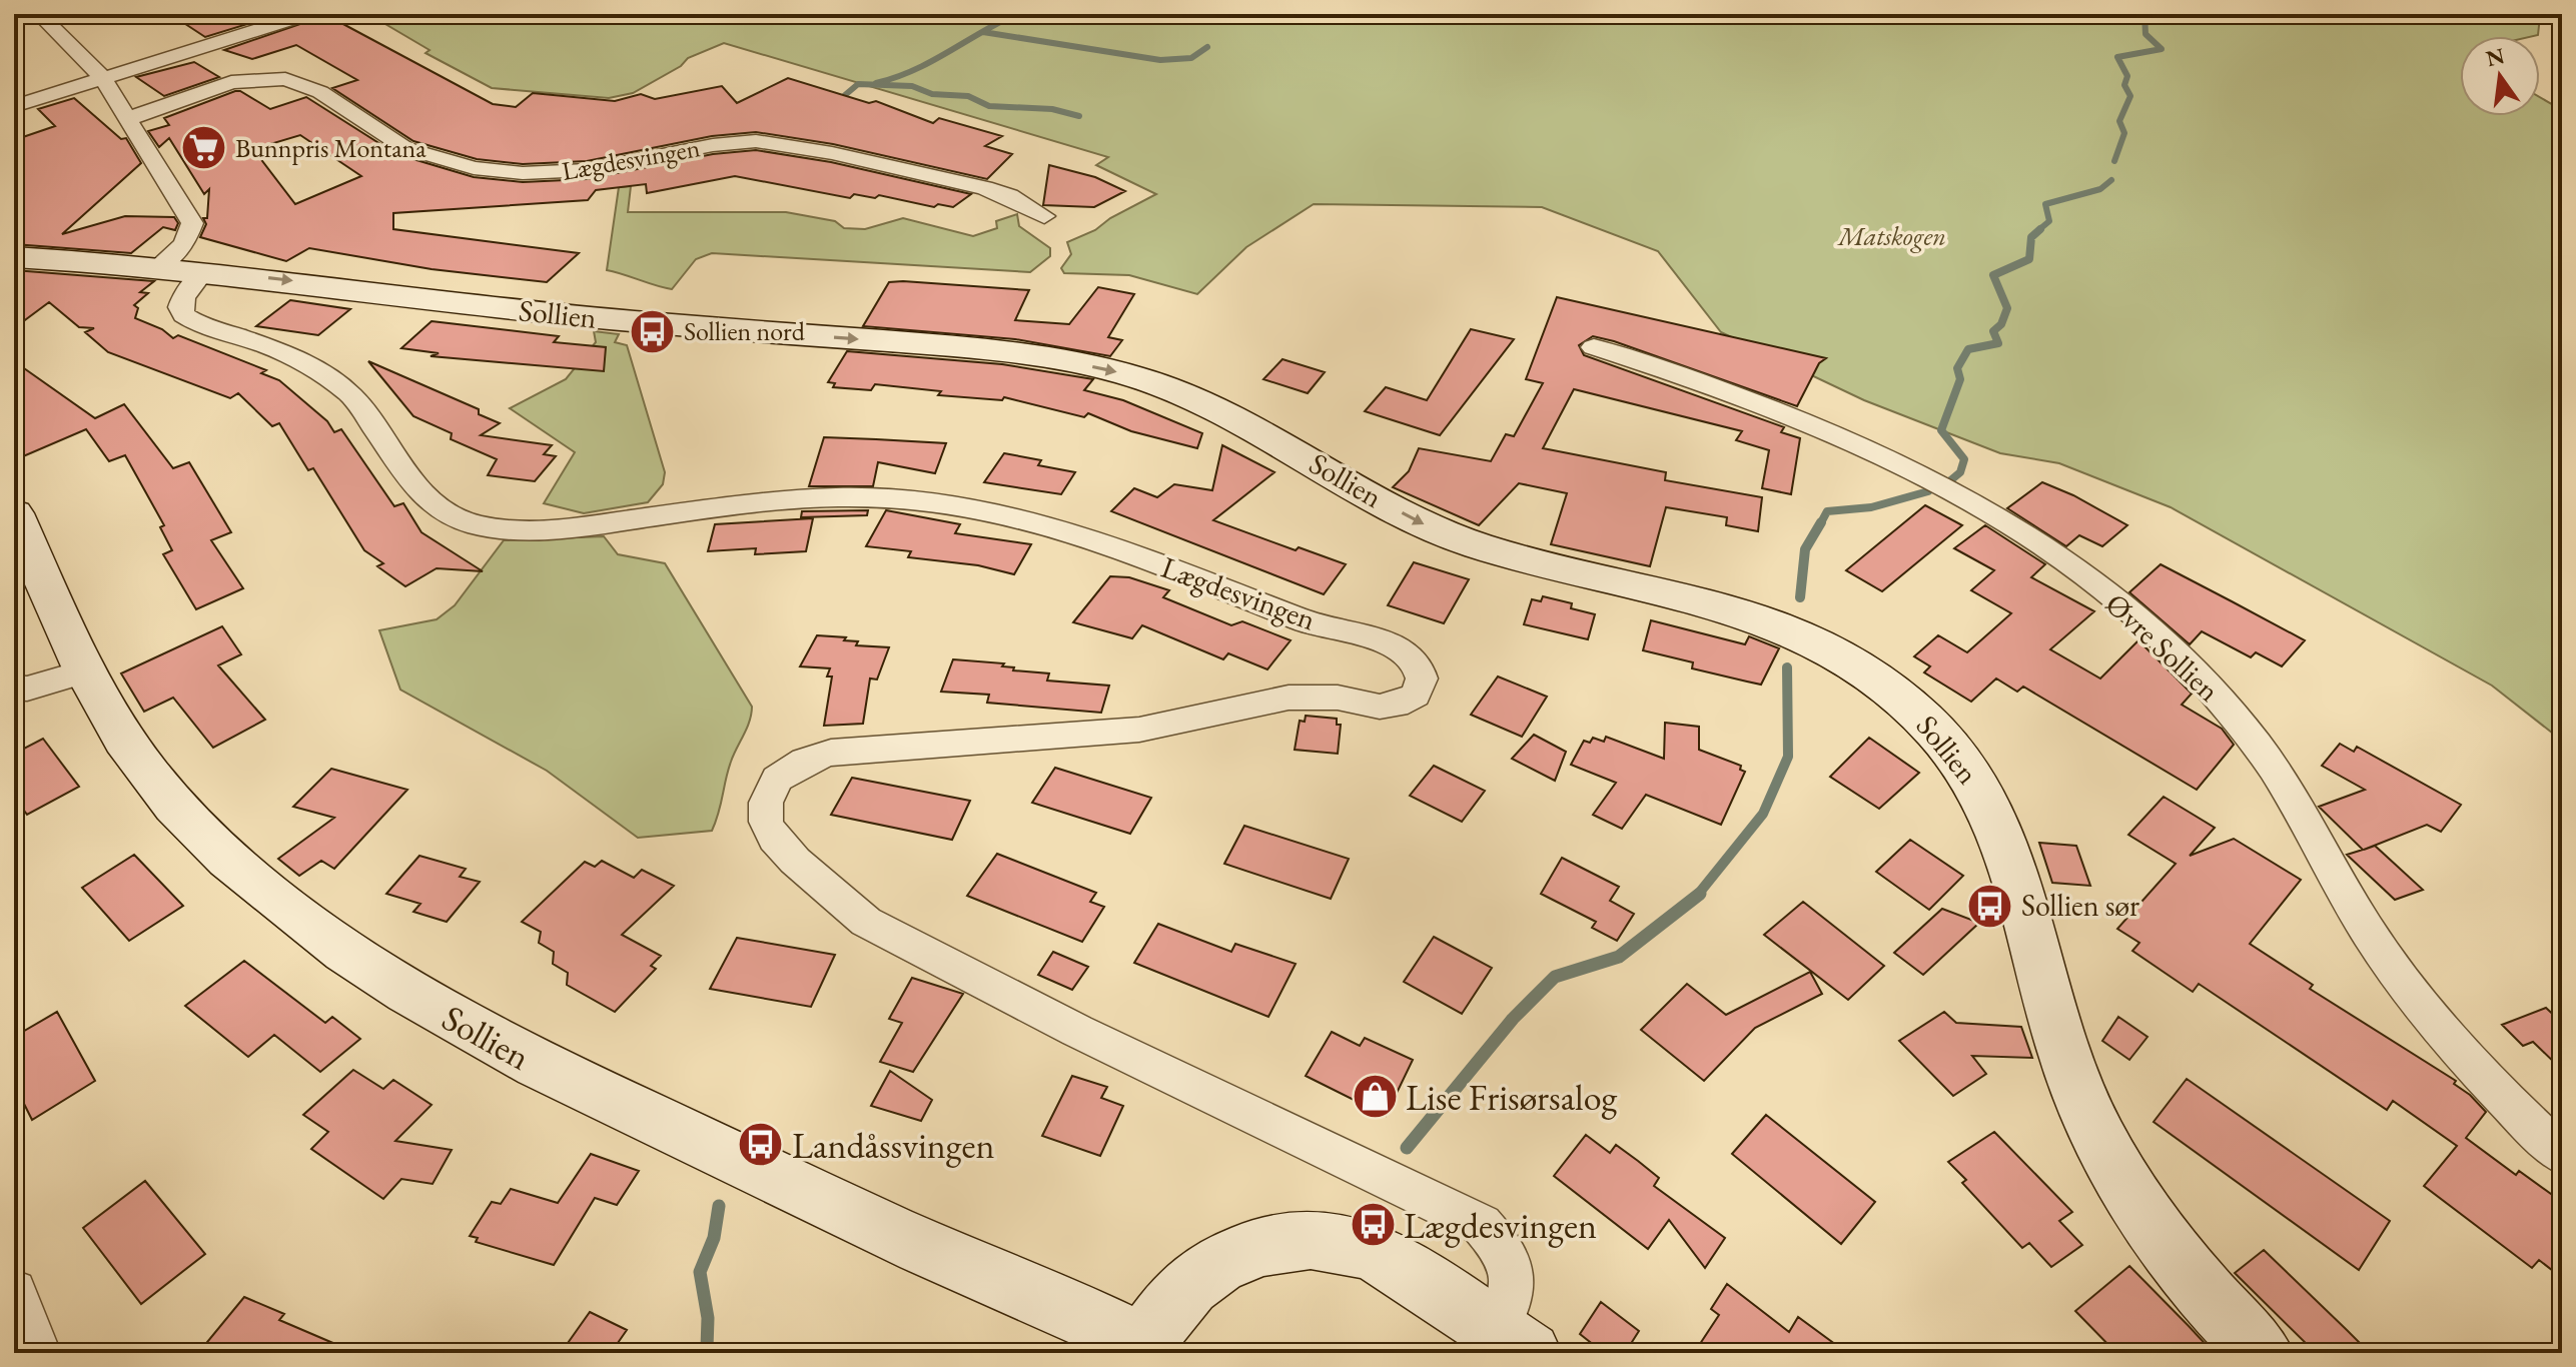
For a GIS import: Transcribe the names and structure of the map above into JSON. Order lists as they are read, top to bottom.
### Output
{
  "streets": {
    "street": ["Lægdesvingen", "Sollien", "Øvre Sollien"]
  },
  "crossings": [
    ["Lægdesvingen", "Sollien"]
  ],
  "one_way": ["Sollien"],
  "parks": ["Matskogen"],
  "places": {
    "supermarket": ["Bunnpris Montana"],
    "bus stop": [
      "Sollien nord",
      "Sollien sør",
      "Landåssvingen",
      "Lægdesvingen"
    ],
    "shop": ["Lise Frisørsalog"]
  },
  "north": "top"
}
